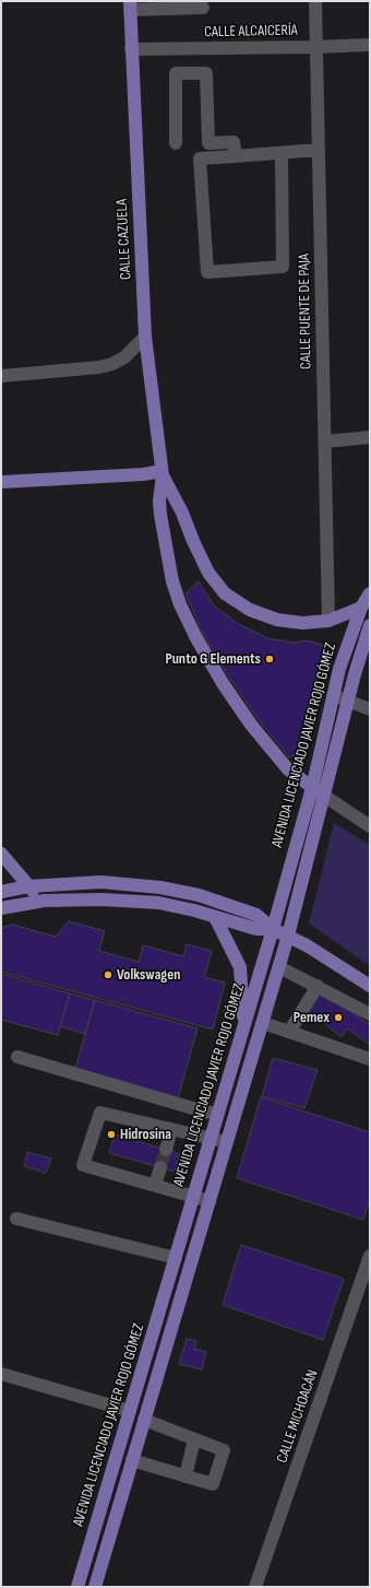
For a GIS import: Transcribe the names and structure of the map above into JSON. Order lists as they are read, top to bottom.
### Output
{
  "streets": {
    "main road": ["CALLE CAZUELA", "AVENIDA LICENCIADO JAVIER ROJO GÓMEZ"],
    "street": ["CALLE ALCAICERÍA", "CALLE PUENTE DE PAJA", "CALLE MICHOACÁN"]
  },
  "crossings": [
    ["CALLE ALCAICERÍA", "CALLE CAZUELA"],
    ["CALLE ALCAICERÍA", "CALLE PUENTE DE PAJA"],
    ["CALLE CAZUELA", "CALLE PUENTE DE PAJA"],
    ["CALLE CAZUELA", "AVENIDA LICENCIADO JAVIER ROJO GÓMEZ"]
  ],
  "places": [
    "Punto G Elements",
    "Volkswagen",
    "Pemex",
    "Hidrosina"
  ]
}
